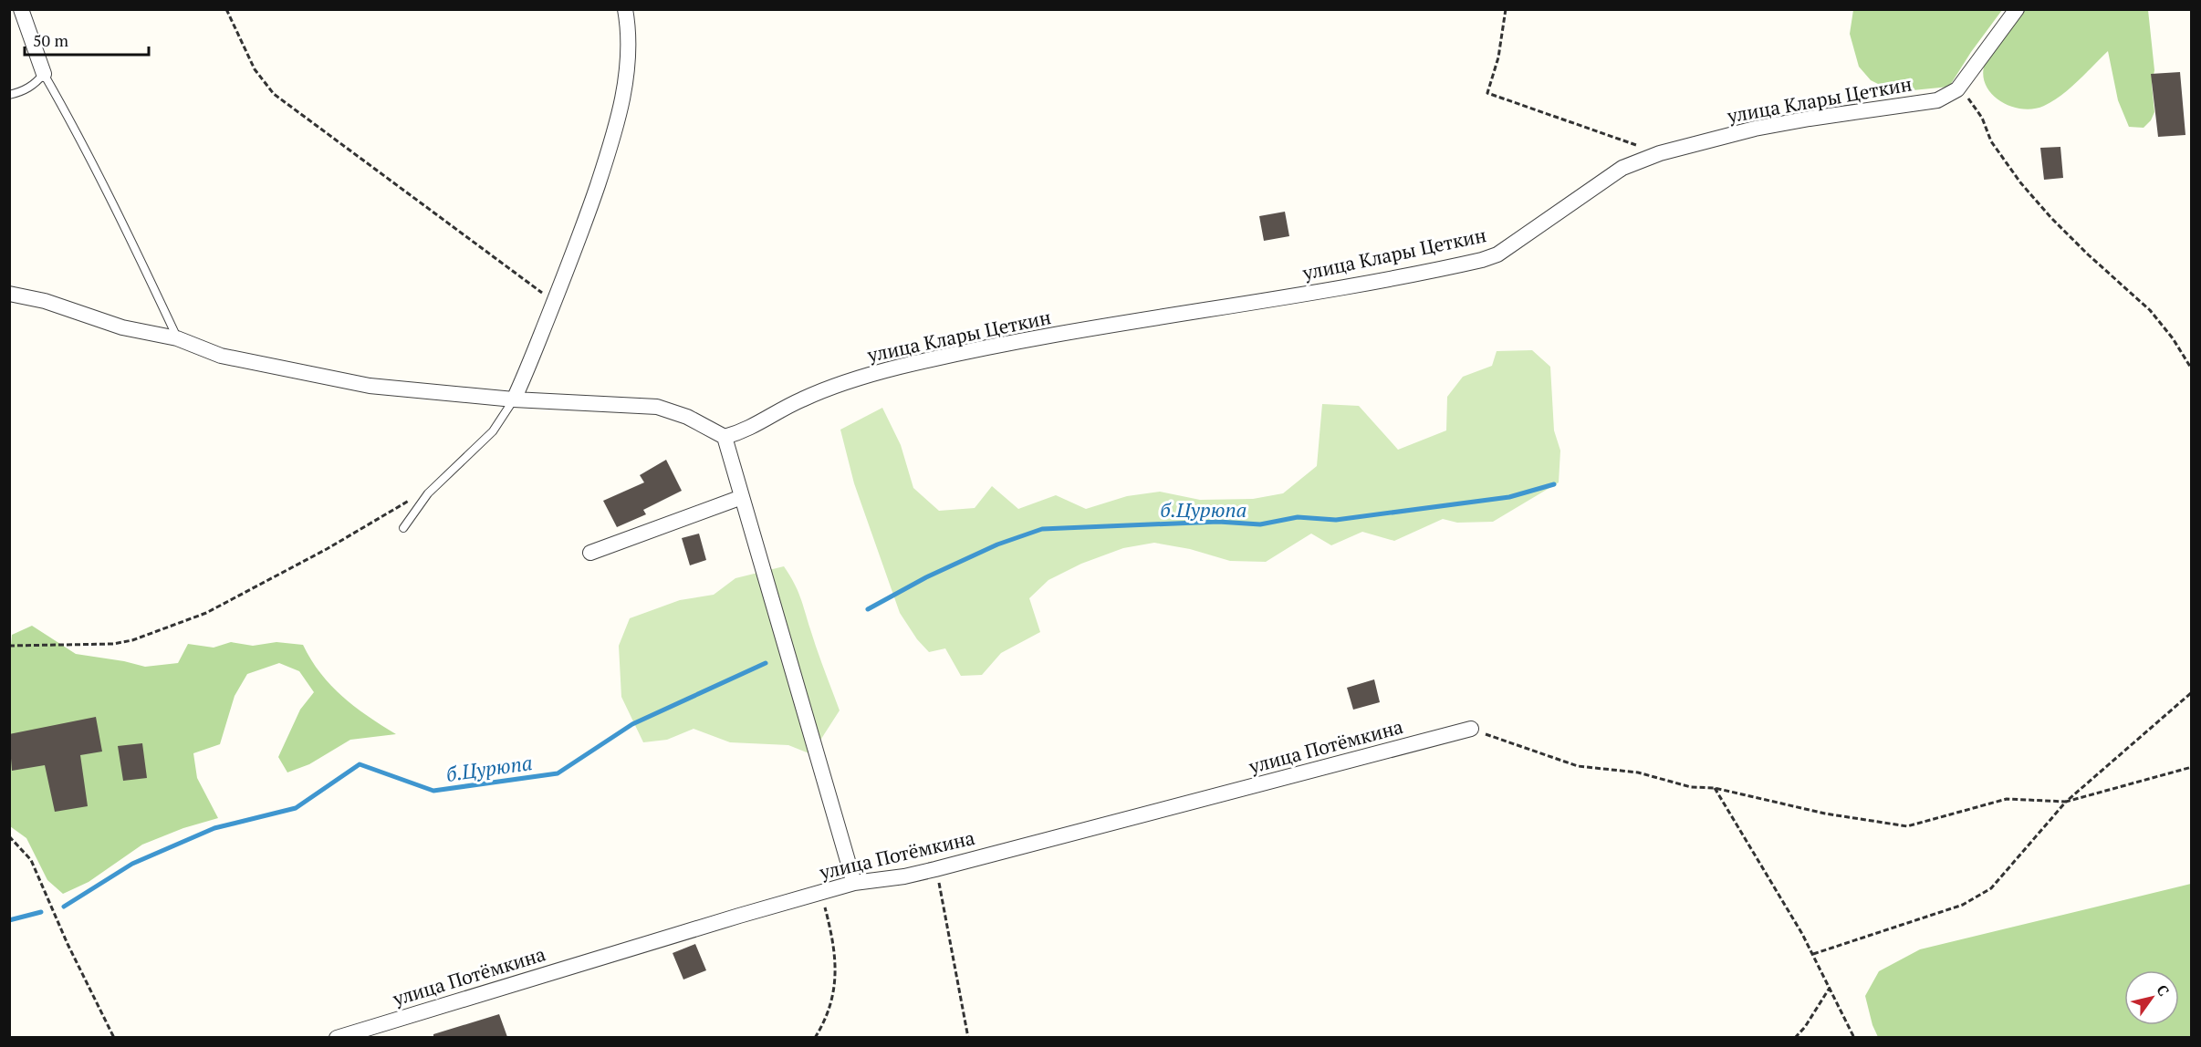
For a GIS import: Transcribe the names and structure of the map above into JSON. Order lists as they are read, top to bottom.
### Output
{
  "streets": {
    "street": ["улица Клары Цеткин", "улица Потёмкина"]
  },
  "water": ["б.Цурюпа"],
  "scale_bar": "50 m",
  "north": "top right"
}
